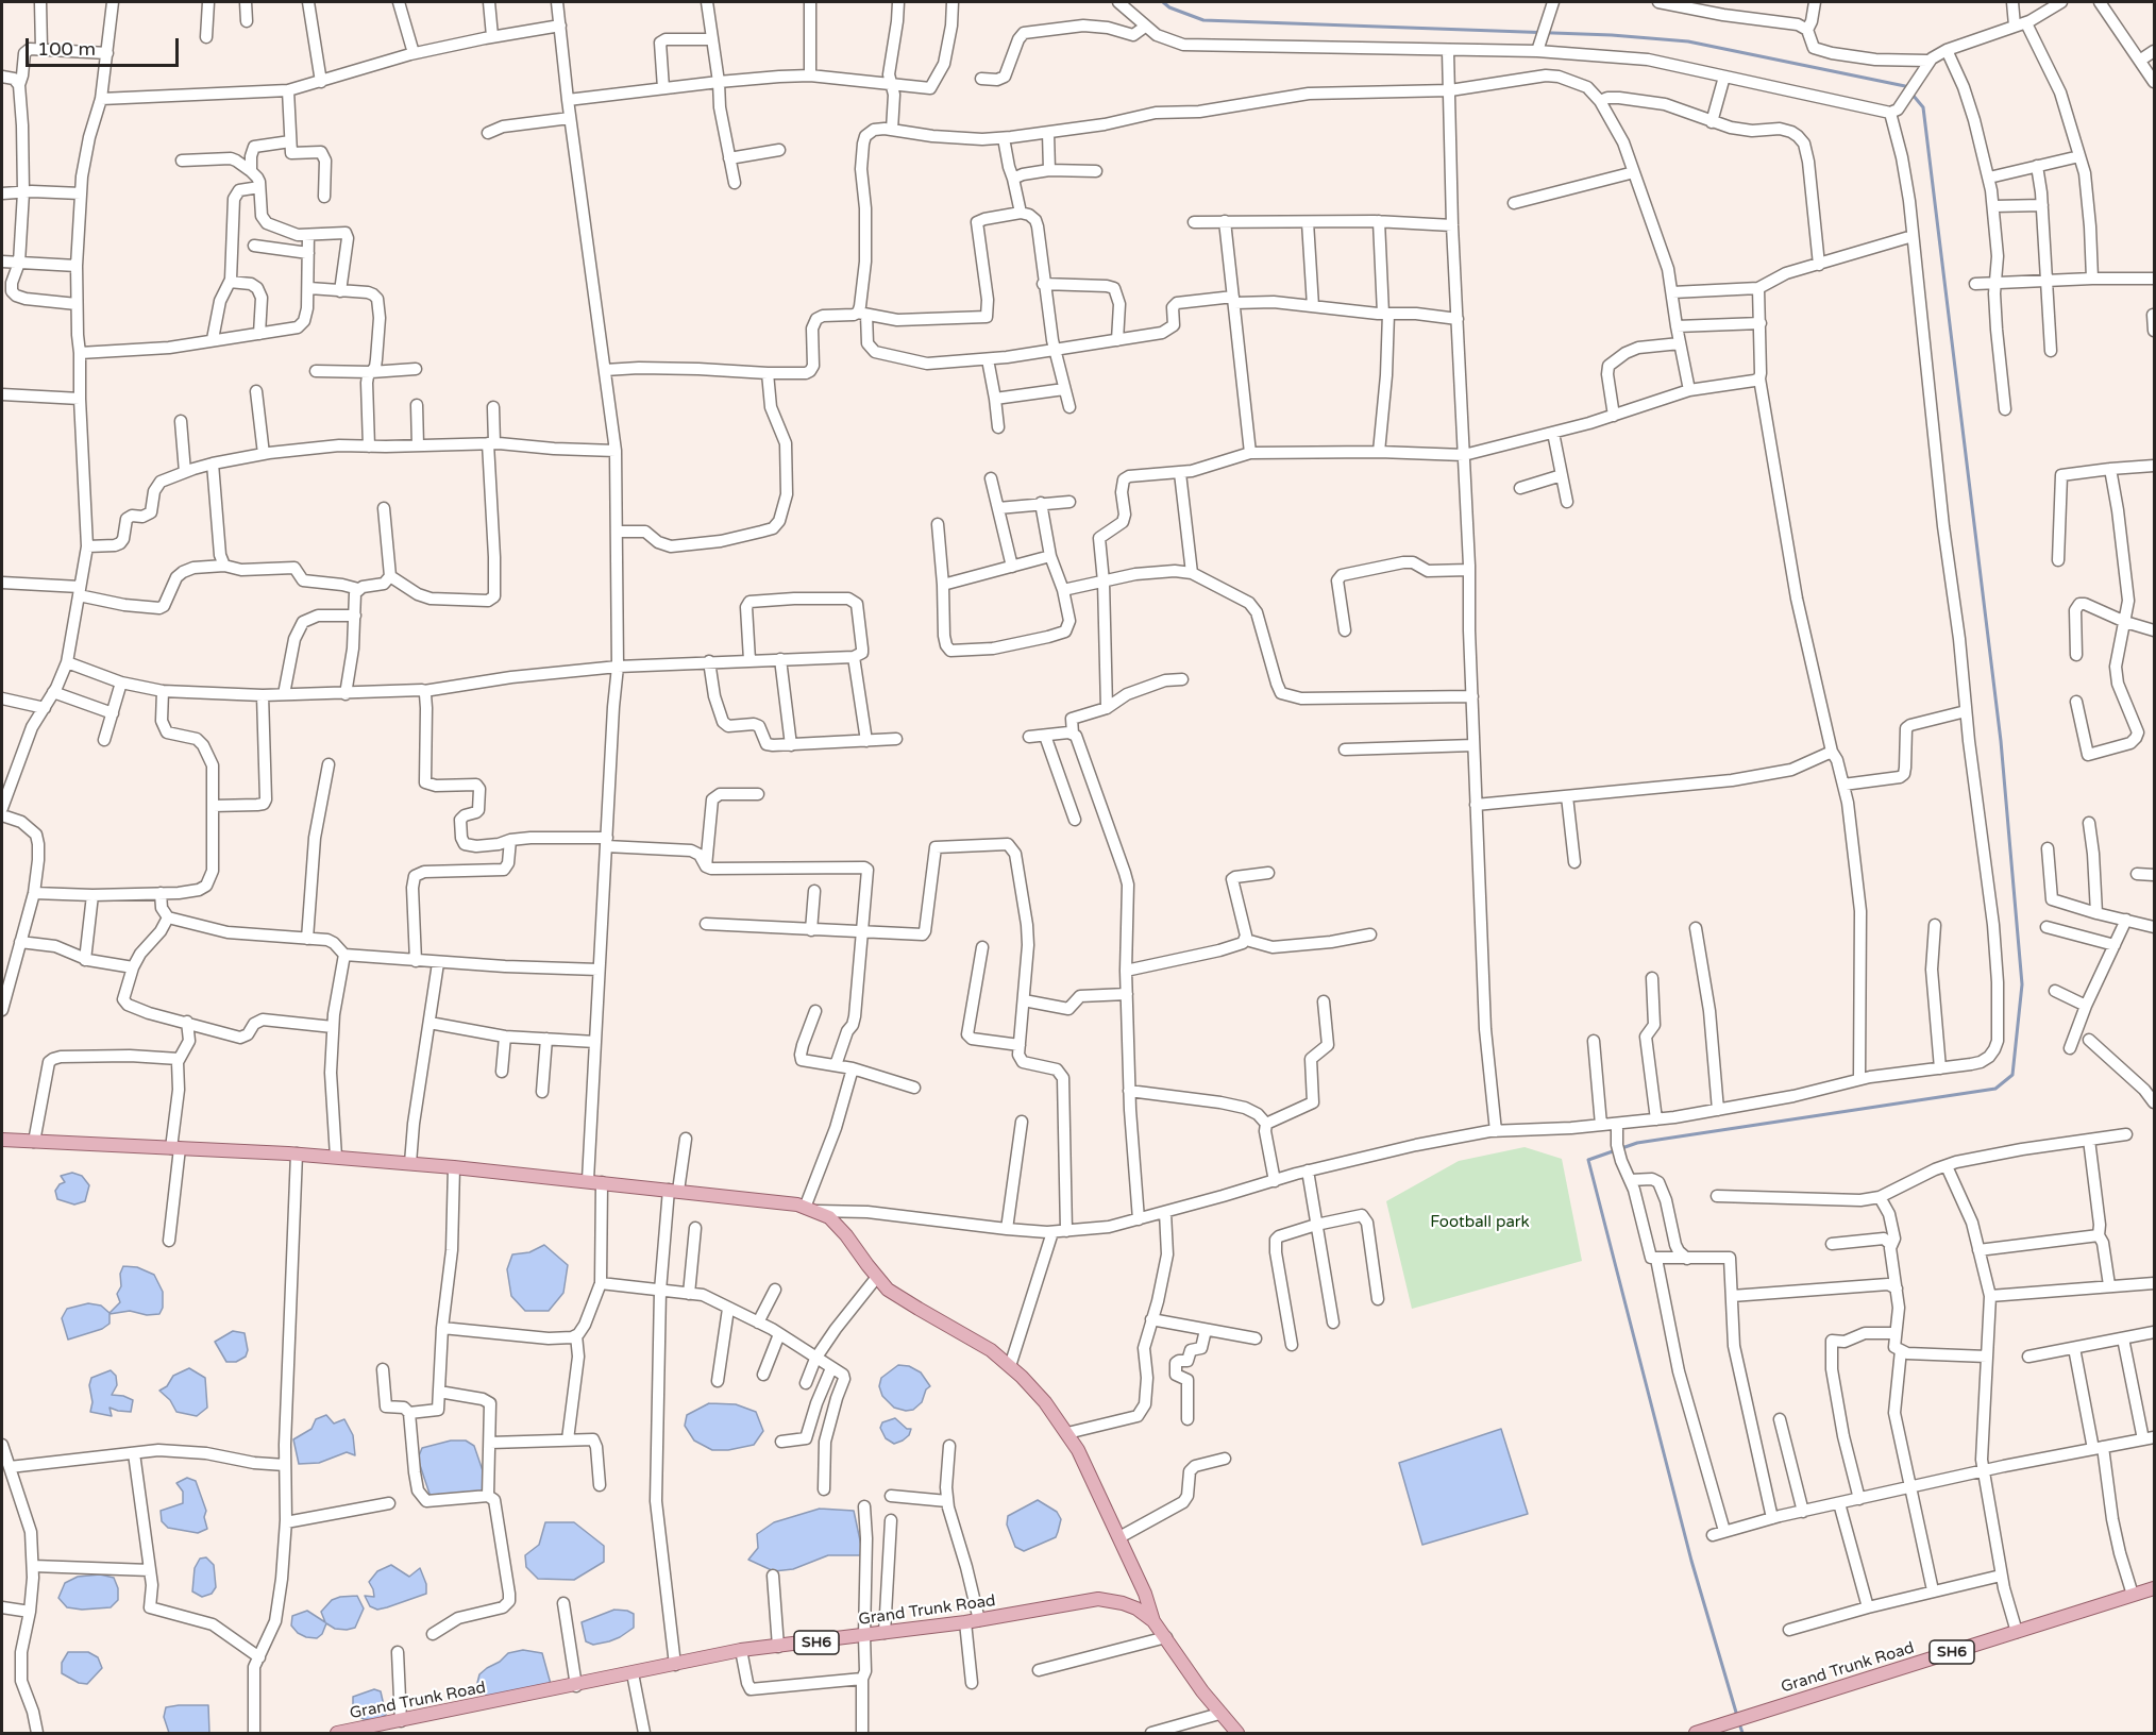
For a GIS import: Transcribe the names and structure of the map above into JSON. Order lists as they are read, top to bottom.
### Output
{
  "streets": {
    "main road": ["Grand Trunk Road", "SH6"]
  },
  "parks": ["Football park"],
  "scale_bar": "100 m"
}
